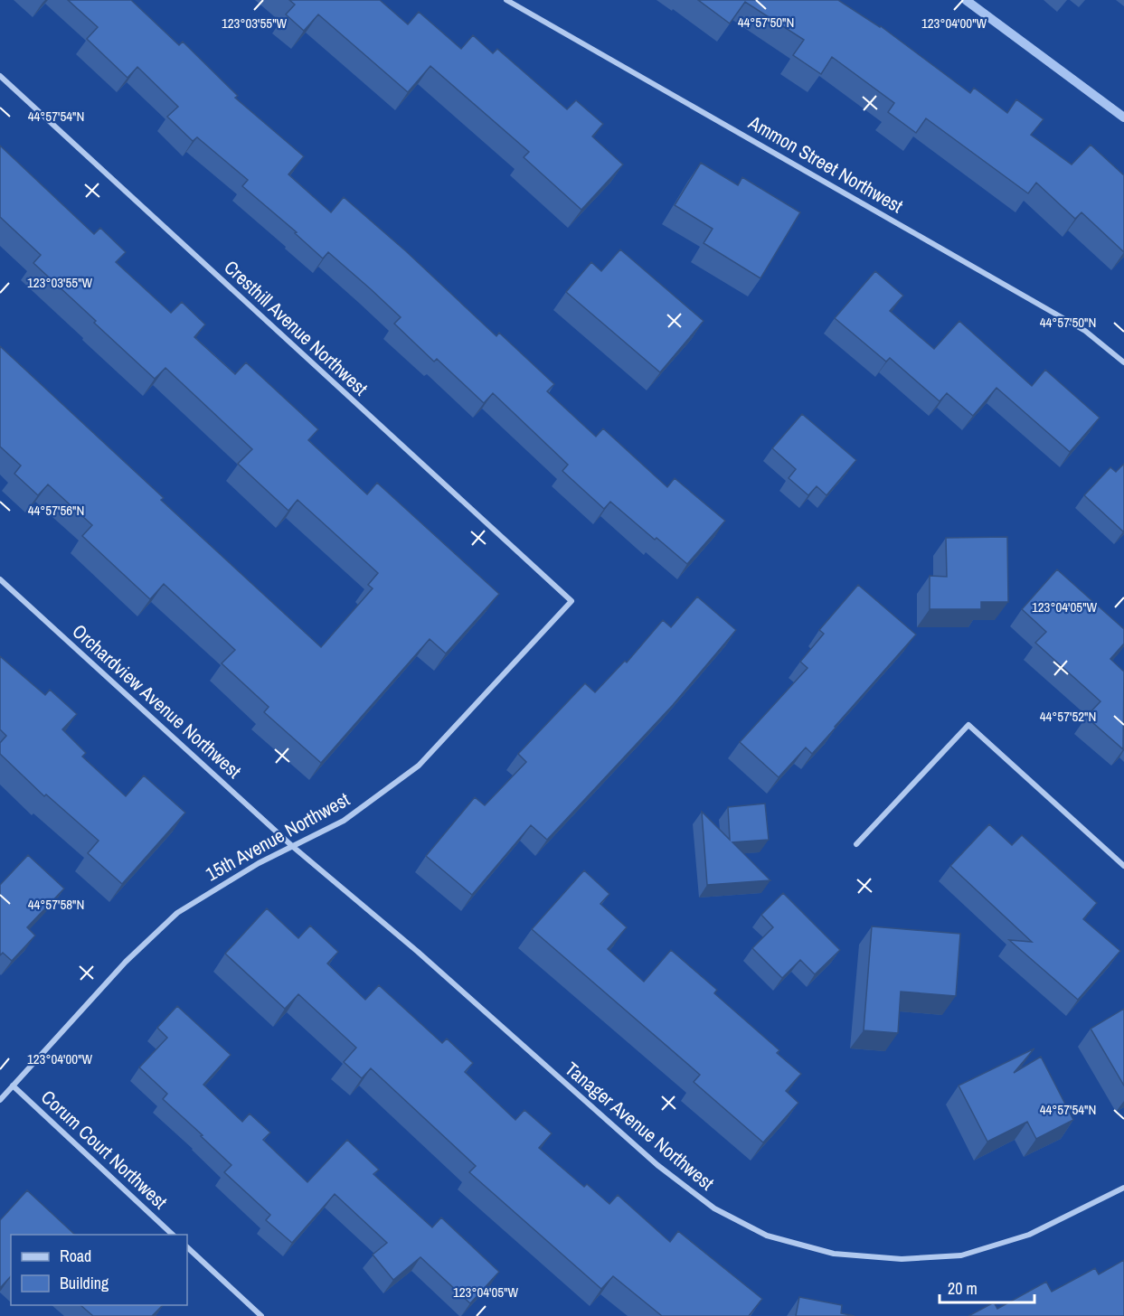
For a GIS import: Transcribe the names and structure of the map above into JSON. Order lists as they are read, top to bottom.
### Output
{
  "streets": {
    "street": [
      "Ammon Street Northwest",
      "Cresthill Avenue Northwest",
      "Orchardview Avenue Northwest",
      "15th Avenue Northwest",
      "Tanager Avenue Northwest",
      "Corum Court Northwest"
    ]
  },
  "crossings": [
    ["Cresthill Avenue Northwest", "15th Avenue Northwest"],
    ["Orchardview Avenue Northwest", "15th Avenue Northwest"],
    ["Orchardview Avenue Northwest", "Tanager Avenue Northwest"],
    ["15th Avenue Northwest", "Tanager Avenue Northwest"],
    ["15th Avenue Northwest", "Corum Court Northwest"]
  ],
  "legend": ["Road", "Building"],
  "scale_bar": "20 m",
  "coordinates": [
    "44°57'50\"N",
    "123°03'55\"W",
    "123°04'00\"W",
    "44°57'54\"N",
    "44°57'56\"N",
    "123°04'05\"W",
    "44°57'52\"N",
    "44°57'58\"N"
  ]
}
